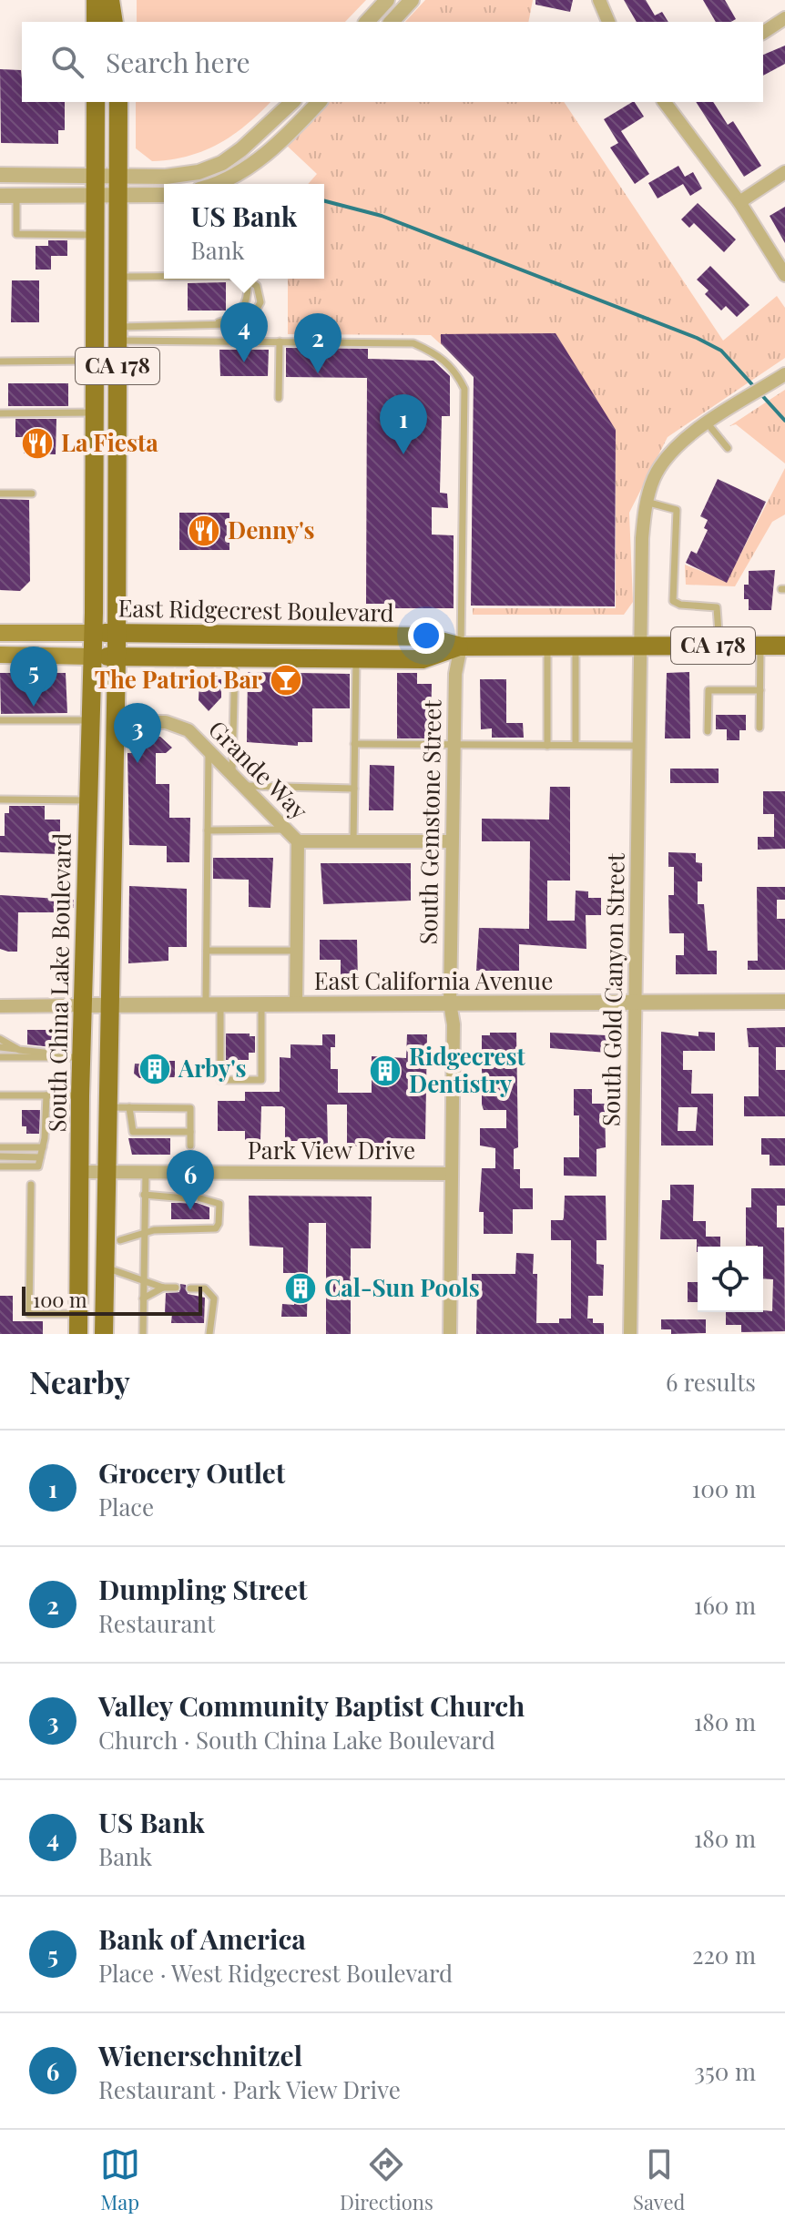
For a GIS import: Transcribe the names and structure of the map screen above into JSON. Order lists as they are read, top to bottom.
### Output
{
  "streets": {
    "main road": ["CA 178", "East Ridgecrest Boulevard", "South China Lake Boulevard"],
    "street": [
      "Grande Way",
      "South Gemstone Street",
      "East California Avenue",
      "South Gold Canyon Street",
      "Park View Drive"
    ]
  },
  "crossings": [
    ["CA 178", "East Ridgecrest Boulevard"],
    ["CA 178", "South China Lake Boulevard"],
    ["East Ridgecrest Boulevard", "South Gemstone Street"],
    ["East Ridgecrest Boulevard", "South China Lake Boulevard"],
    ["East Ridgecrest Boulevard", "South Gold Canyon Street"],
    ["Grande Way", "East California Avenue"],
    ["Grande Way", "South China Lake Boulevard"],
    ["South Gemstone Street", "East California Avenue"],
    ["South Gemstone Street", "Park View Drive"],
    ["East California Avenue", "South China Lake Boulevard"],
    ["East California Avenue", "South Gold Canyon Street"],
    ["South China Lake Boulevard", "Park View Drive"]
  ],
  "places": {
    "restaurant": ["La Fiesta", "Denny's"],
    "bar": ["The Patriot Bar"],
    "building": ["Arby's", "Ridgecrest Dentistry", "Cal-Sun Pools"]
  },
  "scale_bar": "100 m",
  "page": {
    "search": "Search here",
    "popup": ["US Bank", "Bank"],
    "pins": [
      "4",
      "2",
      "1",
      "5",
      "3",
      "6"
    ],
    "scale": "100 m",
    "heading": ["Nearby", "6 results"],
    "list": [
      {
        "mark": "1",
        "name": "Grocery Outlet",
        "note": "Place",
        "value": "100 m"
      },
      {
        "mark": "2",
        "name": "Dumpling Street",
        "note": "Restaurant",
        "value": "160 m"
      },
      {
        "mark": "3",
        "name": "Valley Community Baptist Church",
        "note": "Church · South China Lake Boulevard",
        "value": "180 m"
      },
      {
        "mark": "4",
        "name": "US Bank",
        "note": "Bank",
        "value": "180 m"
      },
      {
        "mark": "5",
        "name": "Bank of America",
        "note": "Place · West Ridgecrest Boulevard",
        "value": "220 m"
      },
      {
        "mark": "6",
        "name": "Wienerschnitzel",
        "note": "Restaurant · Park View Drive",
        "value": "350 m"
      }
    ],
    "nav": ["Map", "Directions", "Saved"]
  }
}
